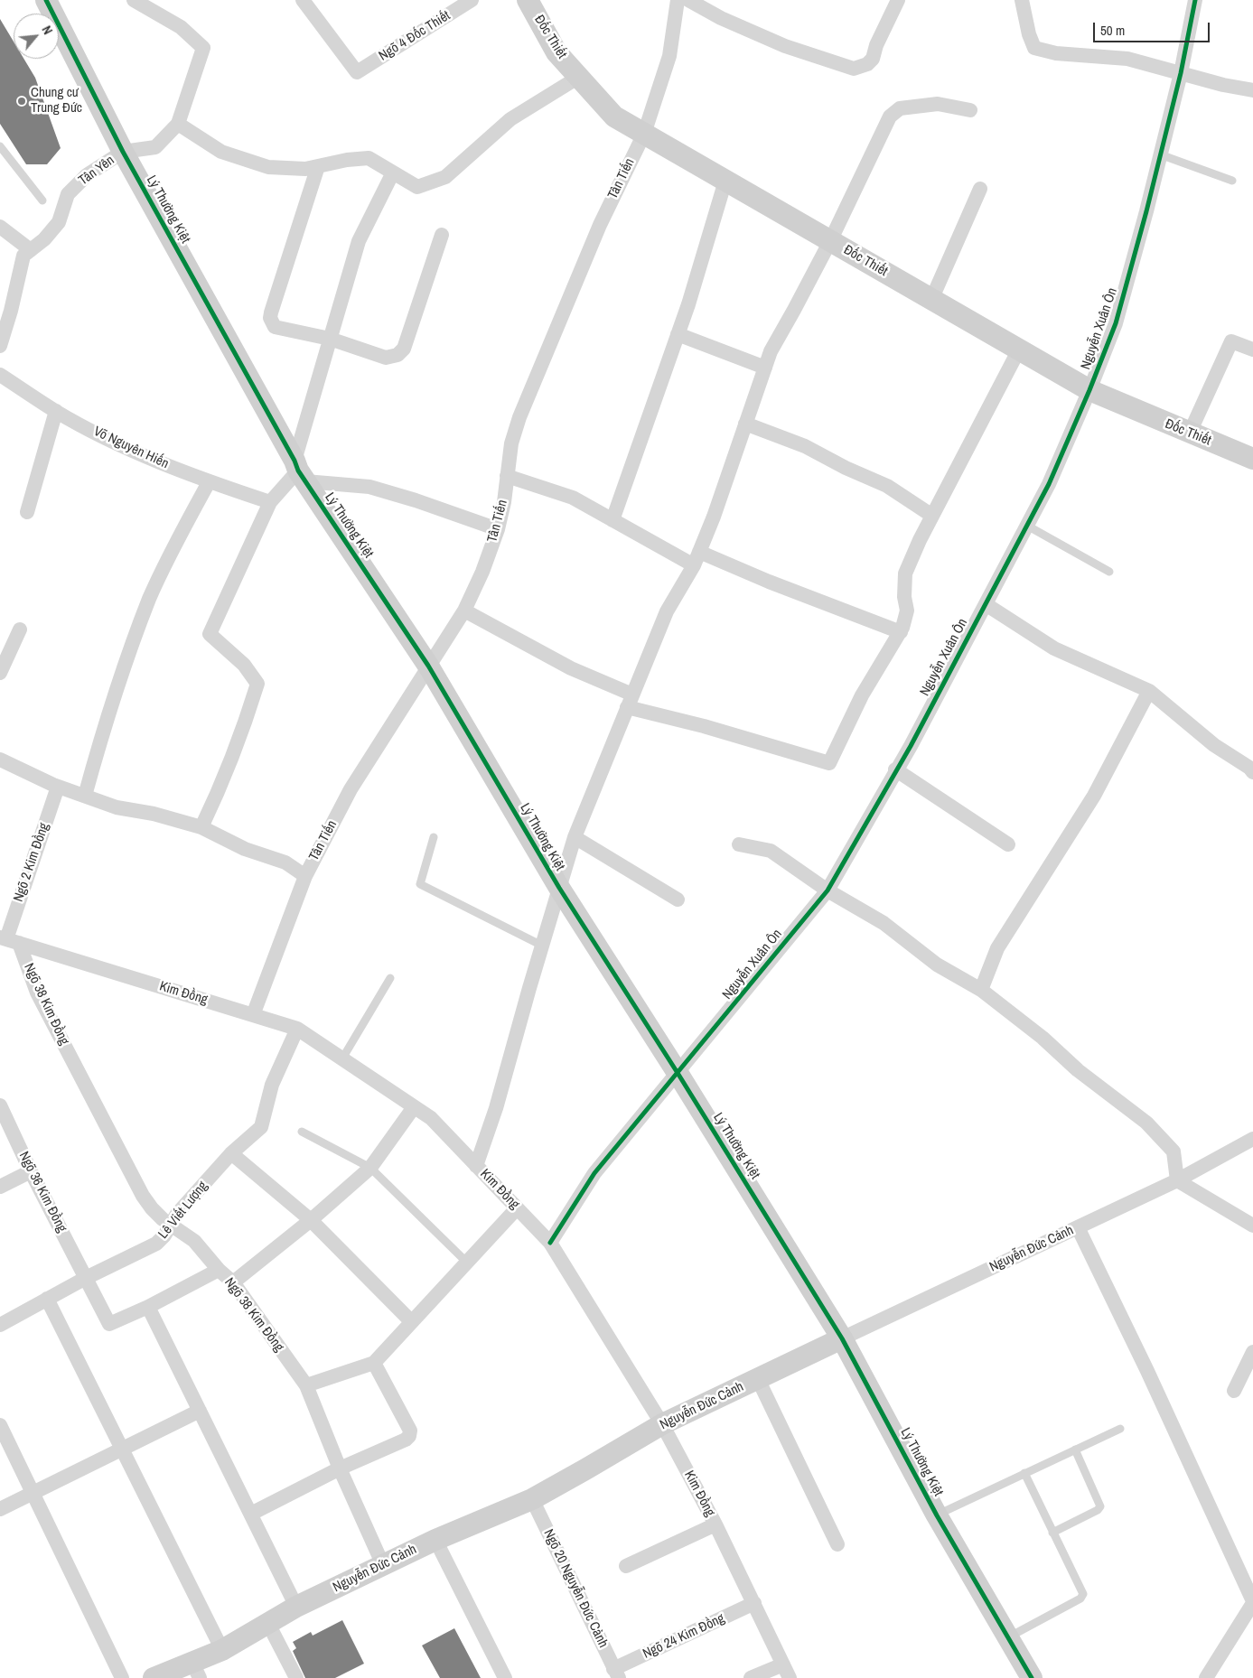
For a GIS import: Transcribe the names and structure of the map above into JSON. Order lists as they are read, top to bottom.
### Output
{
  "streets": {
    "street": [
      "Ngõ 4 Đốc Thiết",
      "Đốc Thiết",
      "Tân Yên",
      "Tân Tiến",
      "Lý Thường Kiệt",
      "Nguyễn Xuân Ôn",
      "Võ Nguyên Hiến",
      "Ngõ 2 Kim Đồng",
      "Kim Đồng",
      "Ngõ 38 Kim Đồng",
      "Ngõ 36 Kim Đồng",
      "Lê Viết Lượng",
      "Nguyễn Đức Cảnh",
      "Ngõ 20 Nguyễn Đức Cảnh",
      "Ngõ 24 Kim Đồng"
    ]
  },
  "crossings": [
    ["Đốc Thiết", "Tân Tiến"],
    ["Đốc Thiết", "Nguyễn Xuân Ôn"],
    ["Tân Yên", "Lý Thường Kiệt"],
    ["Tân Tiến", "Lý Thường Kiệt"],
    ["Tân Tiến", "Kim Đồng"],
    ["Lý Thường Kiệt", "Nguyễn Xuân Ôn"],
    ["Lý Thường Kiệt", "Nguyễn Đức Cảnh"],
    ["Nguyễn Xuân Ôn", "Kim Đồng"],
    ["Ngõ 2 Kim Đồng", "Kim Đồng"],
    ["Ngõ 2 Kim Đồng", "Ngõ 38 Kim Đồng"],
    ["Kim Đồng", "Ngõ 38 Kim Đồng"],
    ["Kim Đồng", "Lê Viết Lượng"],
    ["Kim Đồng", "Nguyễn Đức Cảnh"],
    ["Kim Đồng", "Ngõ 24 Kim Đồng"],
    ["Ngõ 38 Kim Đồng", "Lê Viết Lượng"],
    ["Ngõ 38 Kim Đồng", "Nguyễn Đức Cảnh"],
    ["Ngõ 36 Kim Đồng", "Lê Viết Lượng"],
    ["Nguyễn Đức Cảnh", "Ngõ 20 Nguyễn Đức Cảnh"],
    ["Ngõ 20 Nguyễn Đức Cảnh", "Ngõ 24 Kim Đồng"]
  ],
  "places": ["Chung cư Trung Đức"],
  "scale_bar": "50 m",
  "north": "top right"
}
